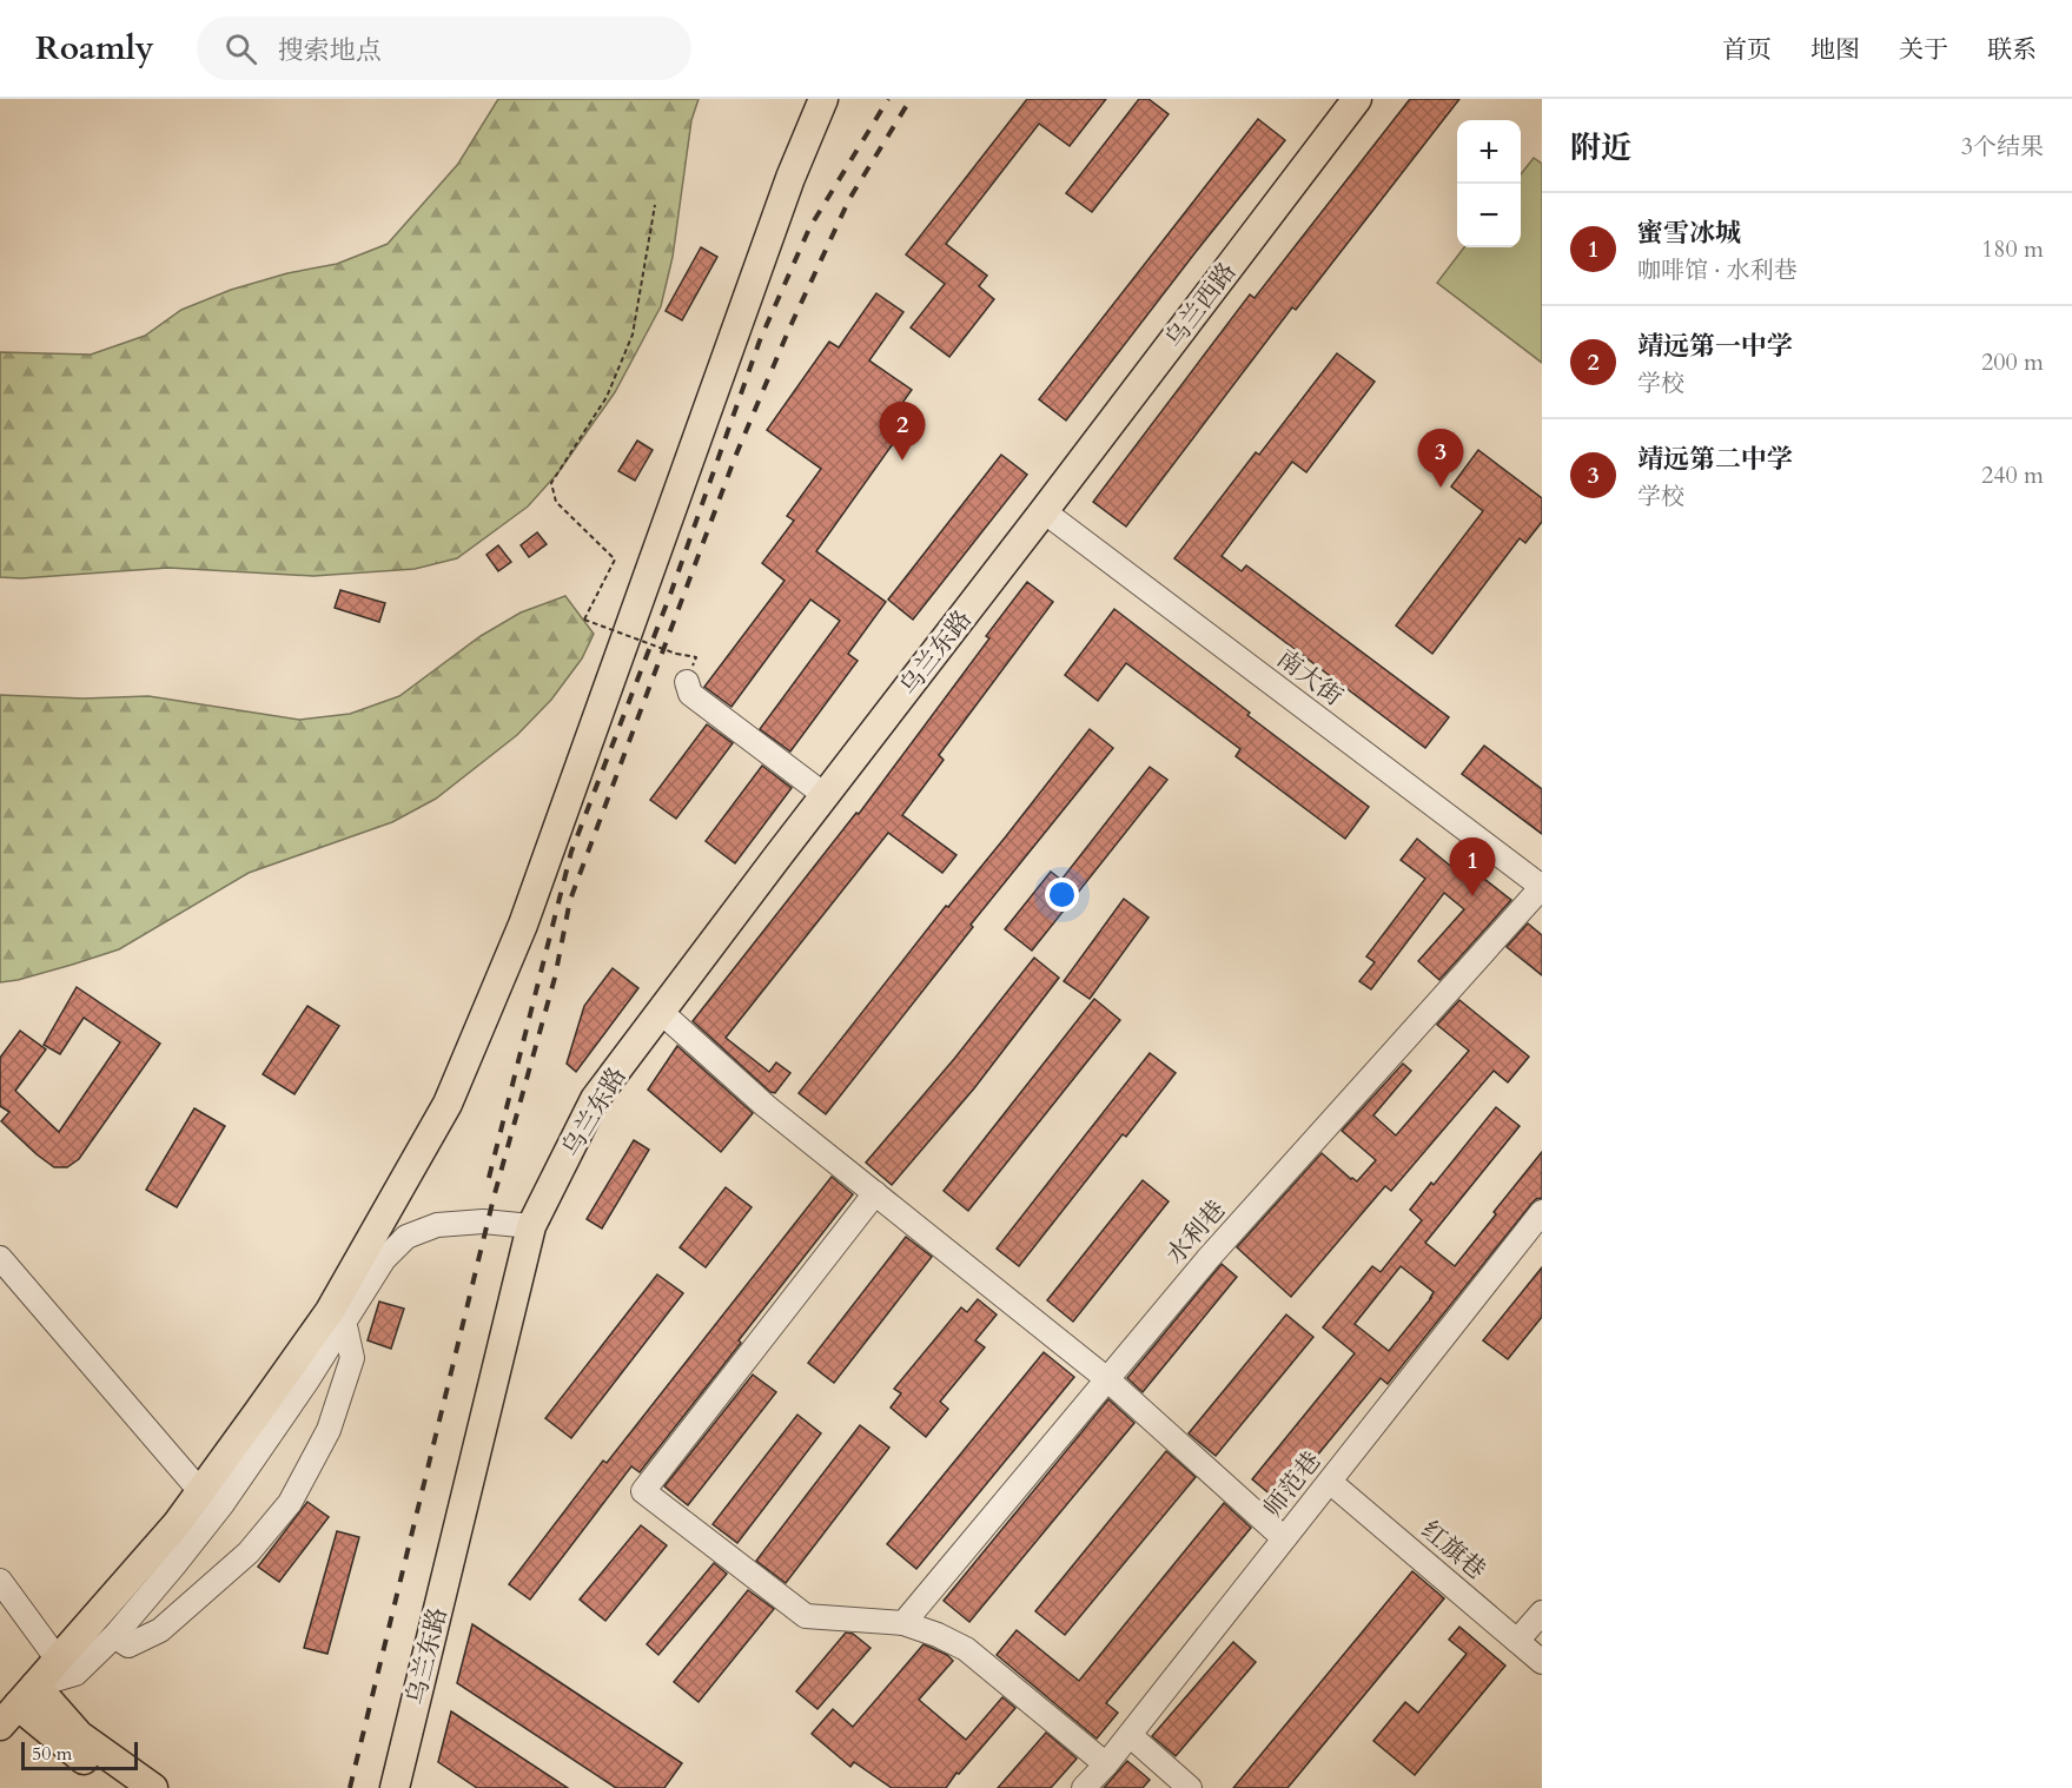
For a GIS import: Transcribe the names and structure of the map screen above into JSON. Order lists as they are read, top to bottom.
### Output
{
  "streets": {
    "main road": ["乌兰西路", "乌兰东路"],
    "street": [
      "南大街",
      "水利巷",
      "师范巷",
      "红旗巷"
    ]
  },
  "crossings": [
    ["乌兰西路", "乌兰东路"],
    ["乌兰西路", "南大街"],
    ["乌兰东路", "南大街"],
    ["南大街", "水利巷"],
    ["师范巷", "红旗巷"]
  ],
  "scale_bar": "50 m",
  "page": {
    "header": "Roamly",
    "search": "搜索地点",
    "nav": [
      "首页",
      "地图",
      "关于",
      "联系"
    ],
    "heading": ["附近", "3个结果"],
    "map_buttons": ["+", "−"],
    "list": [
      {
        "mark": "1",
        "name": "蜜雪冰城",
        "note": "咖啡馆 · 水利巷",
        "value": "180 m"
      },
      {
        "mark": "2",
        "name": "靖远第一中学",
        "note": "学校",
        "value": "200 m"
      },
      {
        "mark": "3",
        "name": "靖远第二中学",
        "note": "学校",
        "value": "240 m"
      }
    ],
    "pins": ["2", "3", "1"],
    "scale": "50 m"
  }
}
